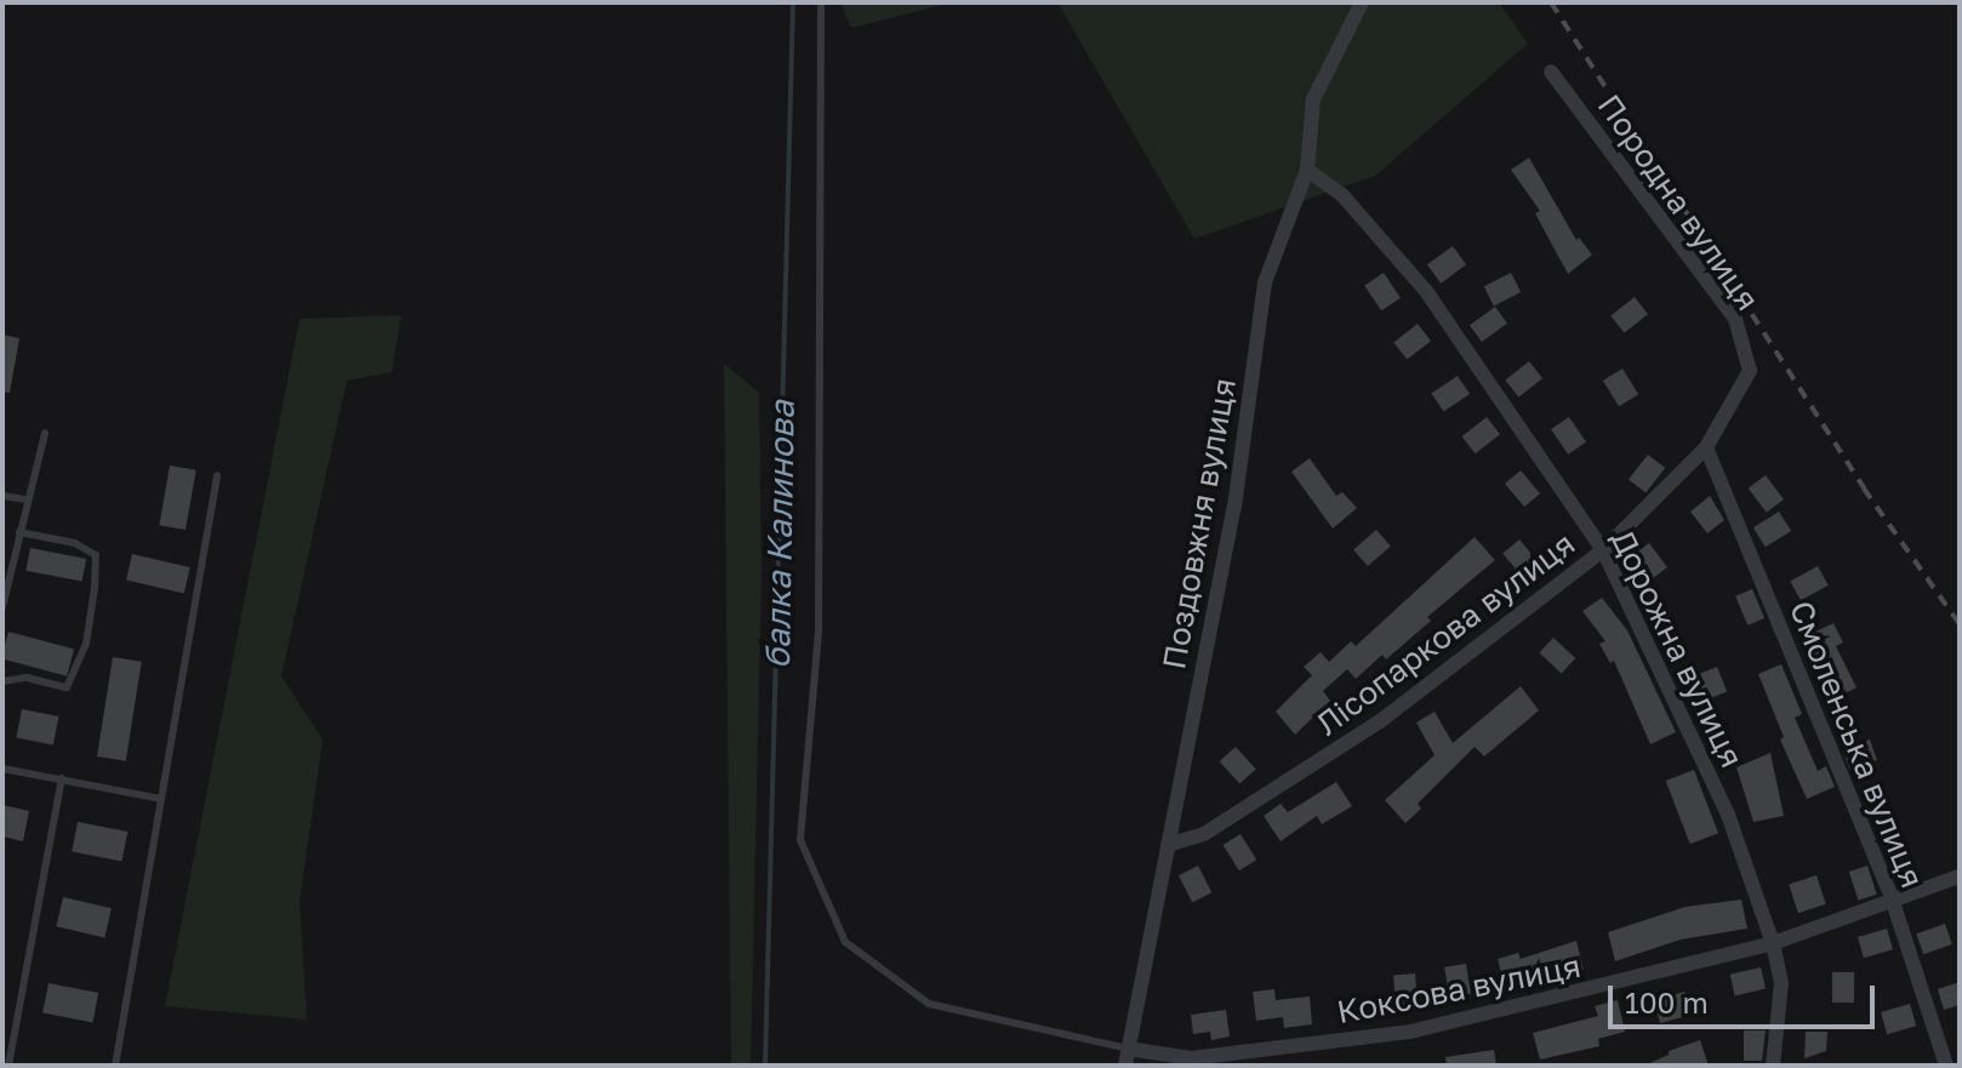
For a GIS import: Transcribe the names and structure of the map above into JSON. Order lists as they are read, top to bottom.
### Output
{
  "streets": {
    "street": [
      "Породна вулиця",
      "Поздовжня вулиця",
      "Лісопаркова вулиця",
      "Дорожна вулиця",
      "Смоленська вулиця",
      "Коксова вулиця"
    ]
  },
  "crossings": [
    ["Породна вулиця", "Лісопаркова вулиця"],
    ["Поздовжня вулиця", "Лісопаркова вулиця"],
    ["Поздовжня вулиця", "Дорожна вулиця"],
    ["Поздовжня вулиця", "Коксова вулиця"],
    ["Лісопаркова вулиця", "Дорожна вулиця"],
    ["Лісопаркова вулиця", "Смоленська вулиця"],
    ["Дорожна вулиця", "Коксова вулиця"],
    ["Смоленська вулиця", "Коксова вулиця"]
  ],
  "water": ["балка Калинова"],
  "scale_bar": "100 m"
}
